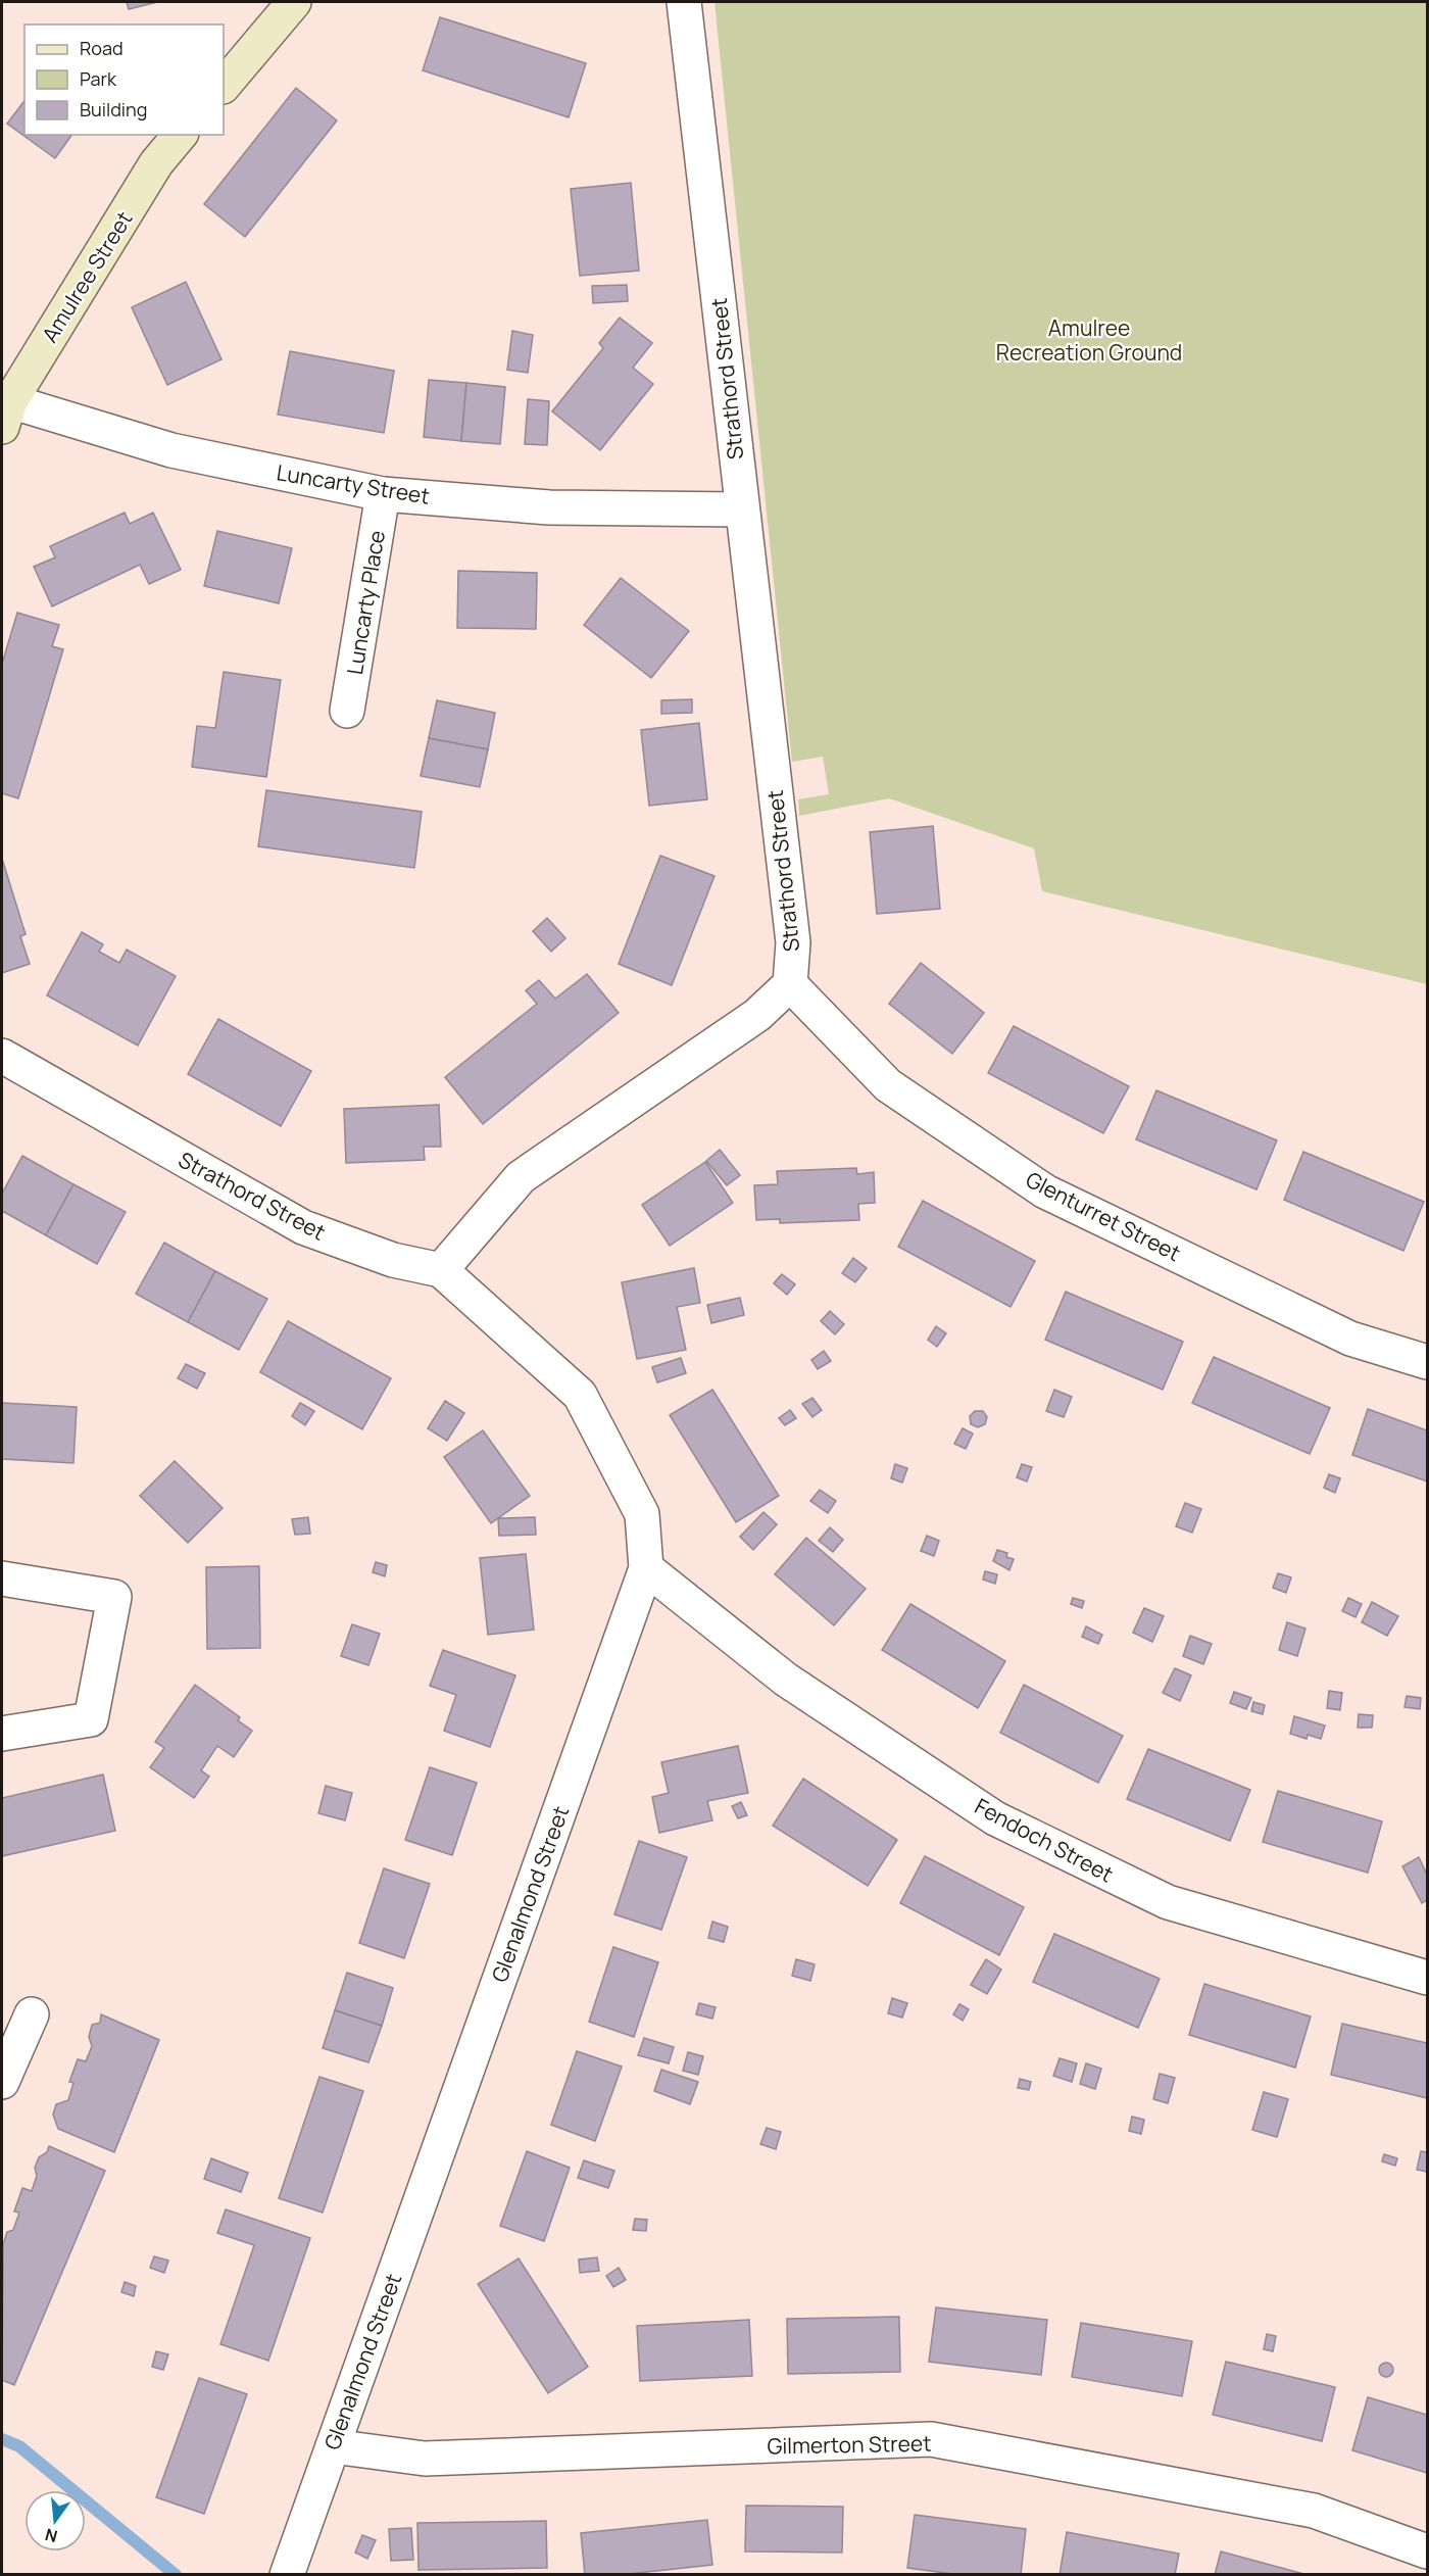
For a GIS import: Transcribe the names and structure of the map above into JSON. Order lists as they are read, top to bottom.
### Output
{
  "streets": {
    "street": [
      "Amulree Street",
      "Strathord Street",
      "Luncarty Street",
      "Luncarty Place",
      "Glenturret Street",
      "Fendoch Street",
      "Glenalmond Street",
      "Gilmerton Street"
    ]
  },
  "crossings": [
    ["Amulree Street", "Luncarty Street"],
    ["Strathord Street", "Luncarty Street"],
    ["Strathord Street", "Glenturret Street"],
    ["Strathord Street", "Glenalmond Street"],
    ["Luncarty Street", "Luncarty Place"],
    ["Fendoch Street", "Glenalmond Street"],
    ["Glenalmond Street", "Gilmerton Street"]
  ],
  "parks": ["Amulree Recreation Ground"],
  "legend": ["Road", "Park", "Building"],
  "north": "bottom"
}
